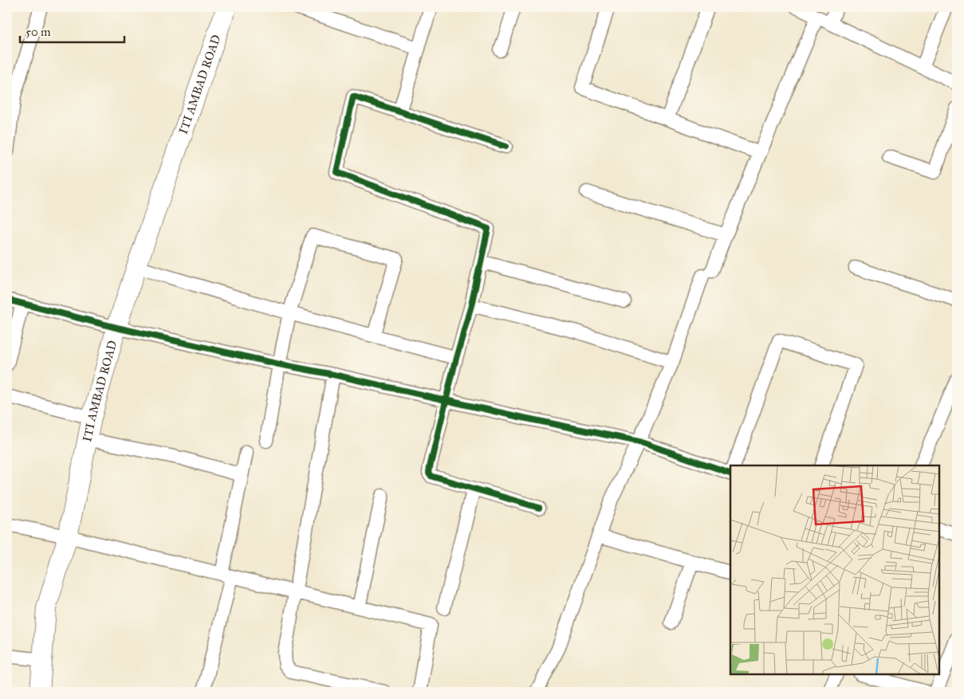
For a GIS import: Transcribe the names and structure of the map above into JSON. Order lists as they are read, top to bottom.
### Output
{
  "streets": {
    "street": ["ITI AMBAD ROAD"]
  },
  "scale_bar": "50 m"
}
